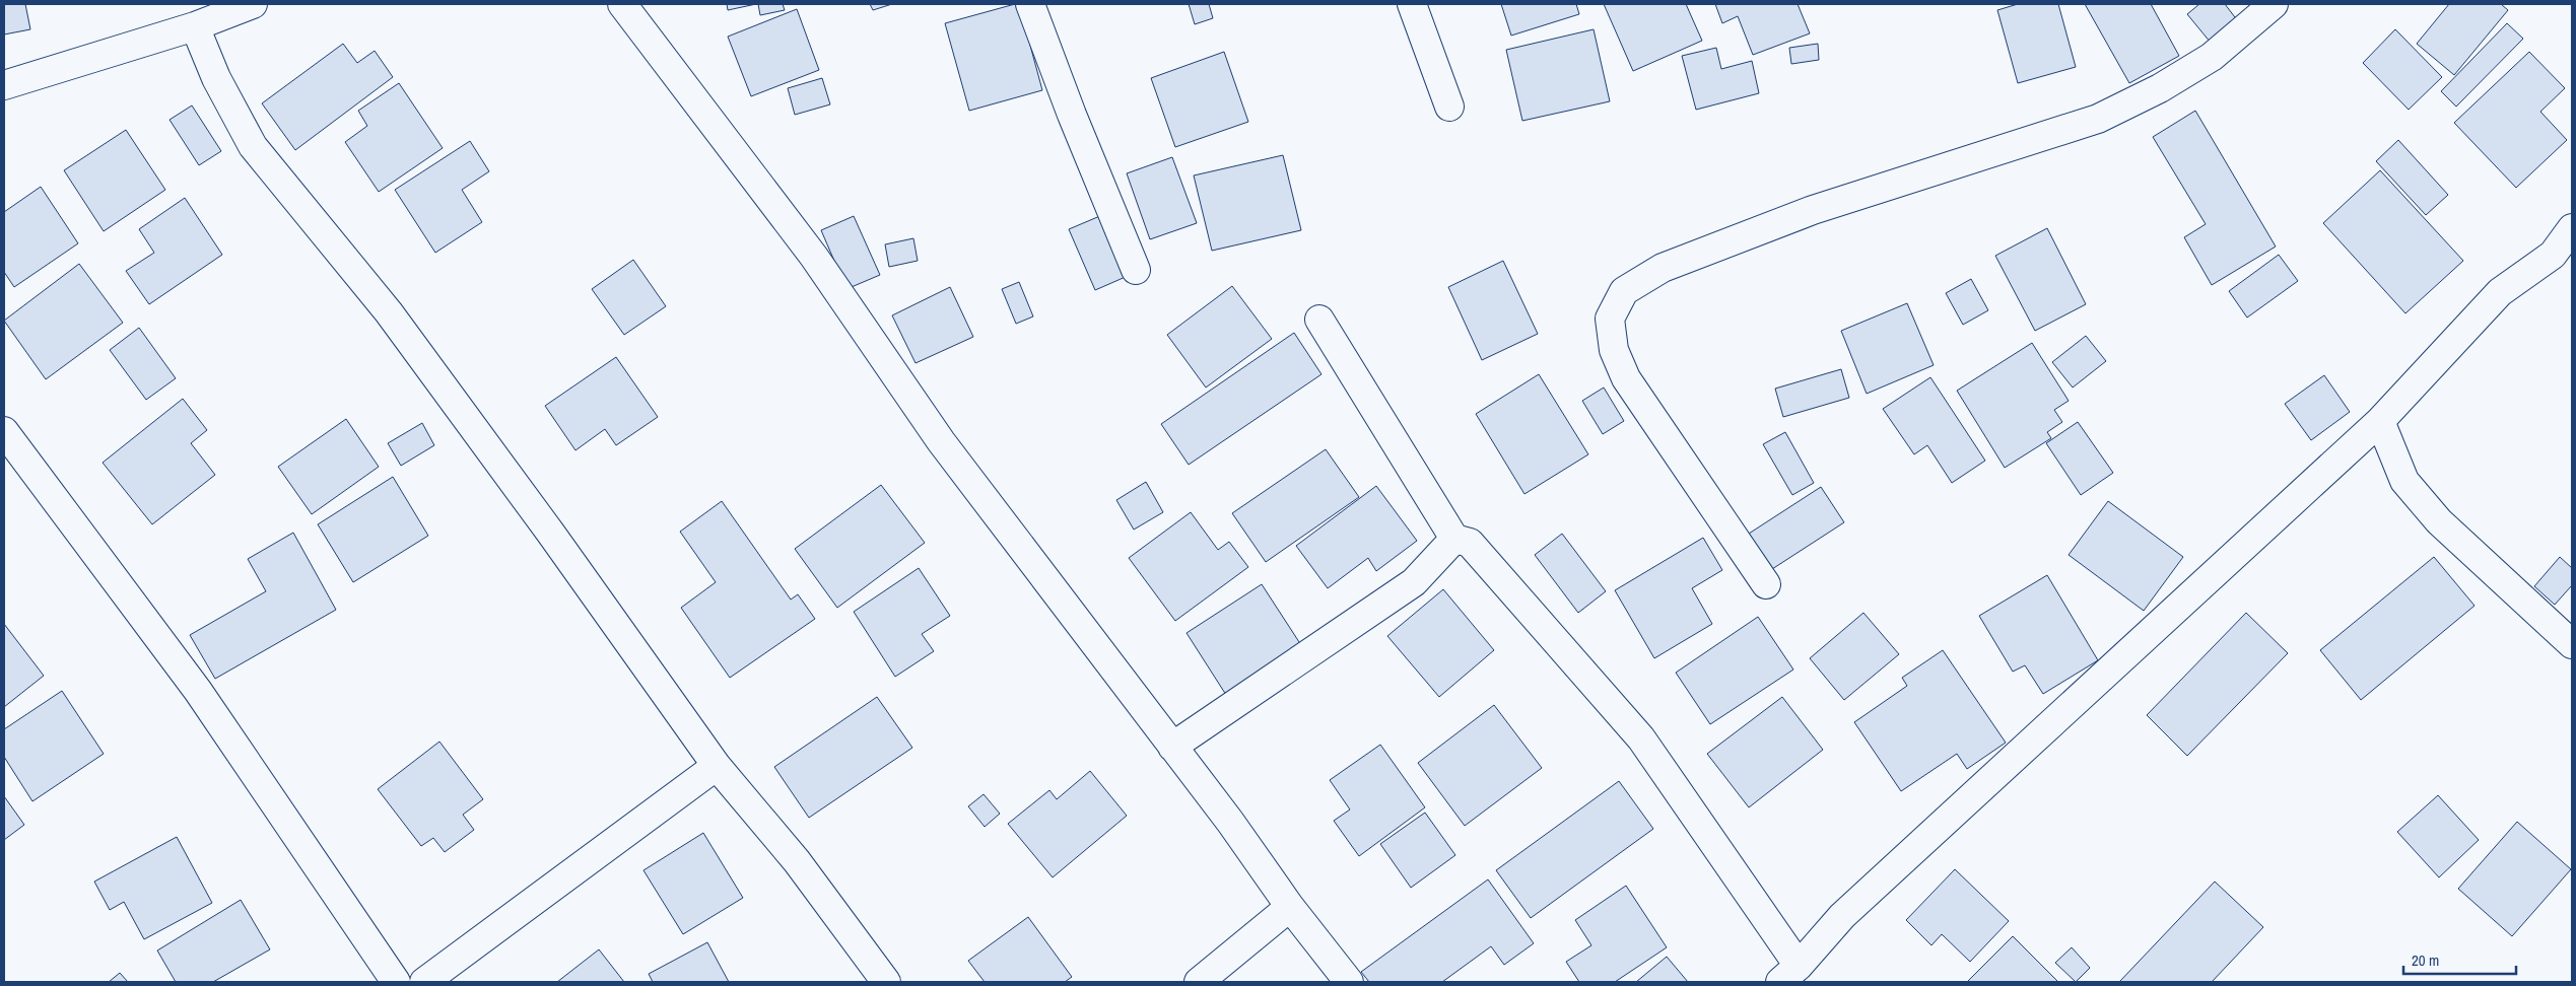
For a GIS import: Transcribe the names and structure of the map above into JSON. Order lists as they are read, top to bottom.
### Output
{
  "scale_bar": "20 m"
}
